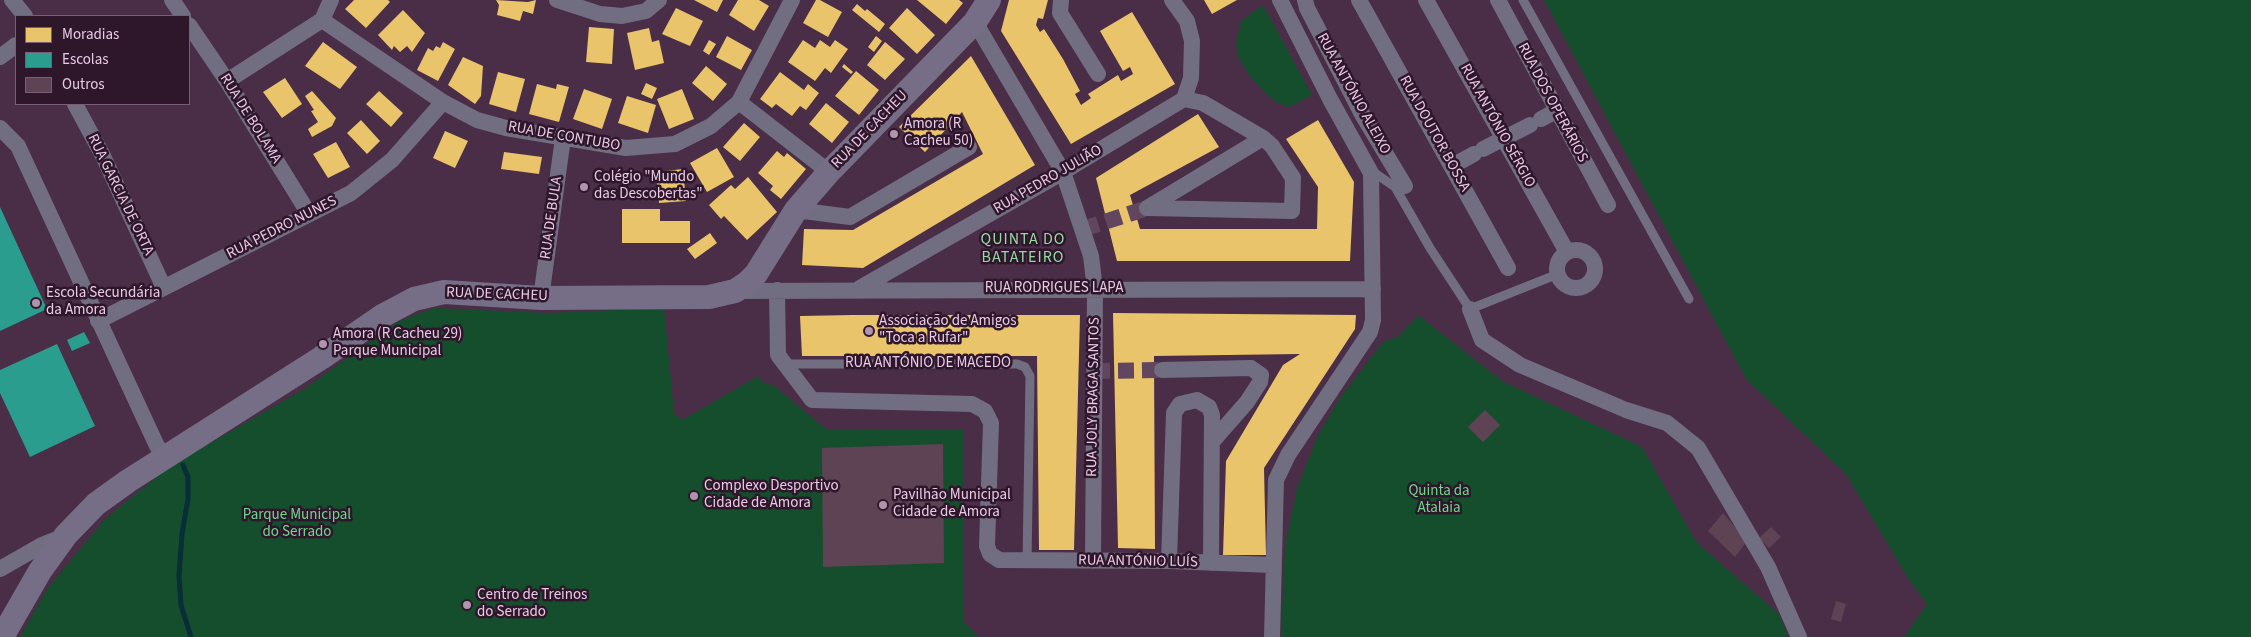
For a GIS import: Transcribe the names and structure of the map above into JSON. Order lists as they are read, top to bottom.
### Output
{
  "streets": {
    "main road": ["RUA DE CACHEU"],
    "street": [
      "RUA ANTÓNIO ALEIXO",
      "RUA DOS OPERÁRIOS",
      "RUA DE BOLAMA",
      "RUA ANTÓNIO SÉRGIO",
      "RUA DOUTOR BOSSA",
      "RUA DE CONTUBO",
      "RUA PEDRO JULIÃO",
      "RUA GARCIA DE ORTA",
      "RUA DE BULA",
      "RUA PEDRO NUNES",
      "RUA RODRIGUES LAPA",
      "RUA JOLY BRAGA SANTOS",
      "RUA ANTÓNIO LUÍS"
    ],
    "lane": ["RUA ANTÓNIO DE MACEDO"]
  },
  "crossings": [
    ["RUA DE BOLAMA", "RUA PEDRO NUNES"],
    ["RUA DE CACHEU", "RUA DE BULA"],
    ["RUA DE CACHEU", "RUA RODRIGUES LAPA"],
    ["RUA DE CACHEU", "RUA JOLY BRAGA SANTOS"],
    ["RUA DE CONTUBO", "RUA DE BULA"],
    ["RUA DE CONTUBO", "RUA PEDRO NUNES"],
    ["RUA PEDRO JULIÃO", "RUA RODRIGUES LAPA"],
    ["RUA PEDRO JULIÃO", "RUA JOLY BRAGA SANTOS"],
    ["RUA GARCIA DE ORTA", "RUA PEDRO NUNES"],
    ["RUA RODRIGUES LAPA", "RUA JOLY BRAGA SANTOS"],
    ["RUA ANTÓNIO DE MACEDO", "RUA ANTÓNIO LUÍS"],
    ["RUA JOLY BRAGA SANTOS", "RUA ANTÓNIO LUÍS"]
  ],
  "districts": ["QUINTA DO BATATEIRO"],
  "parks": ["Quinta da Atalaia", "Parque Municipal do Serrado"],
  "places": [
    "Amora (R Cacheu 50)",
    "Colégio \"Mundo das Descobertas\"",
    "Escola Secundária da Amora",
    "Associação de Amigos \"Toca a Rufar\"",
    "Amora (R Cacheu 29) Parque Municipal",
    "Complexo Desportivo Cidade de Amora",
    "Pavilhão Municipal Cidade de Amora",
    "Centro de Treinos do Serrado"
  ],
  "legend": ["Moradias", "Escolas", "Outros"]
}
